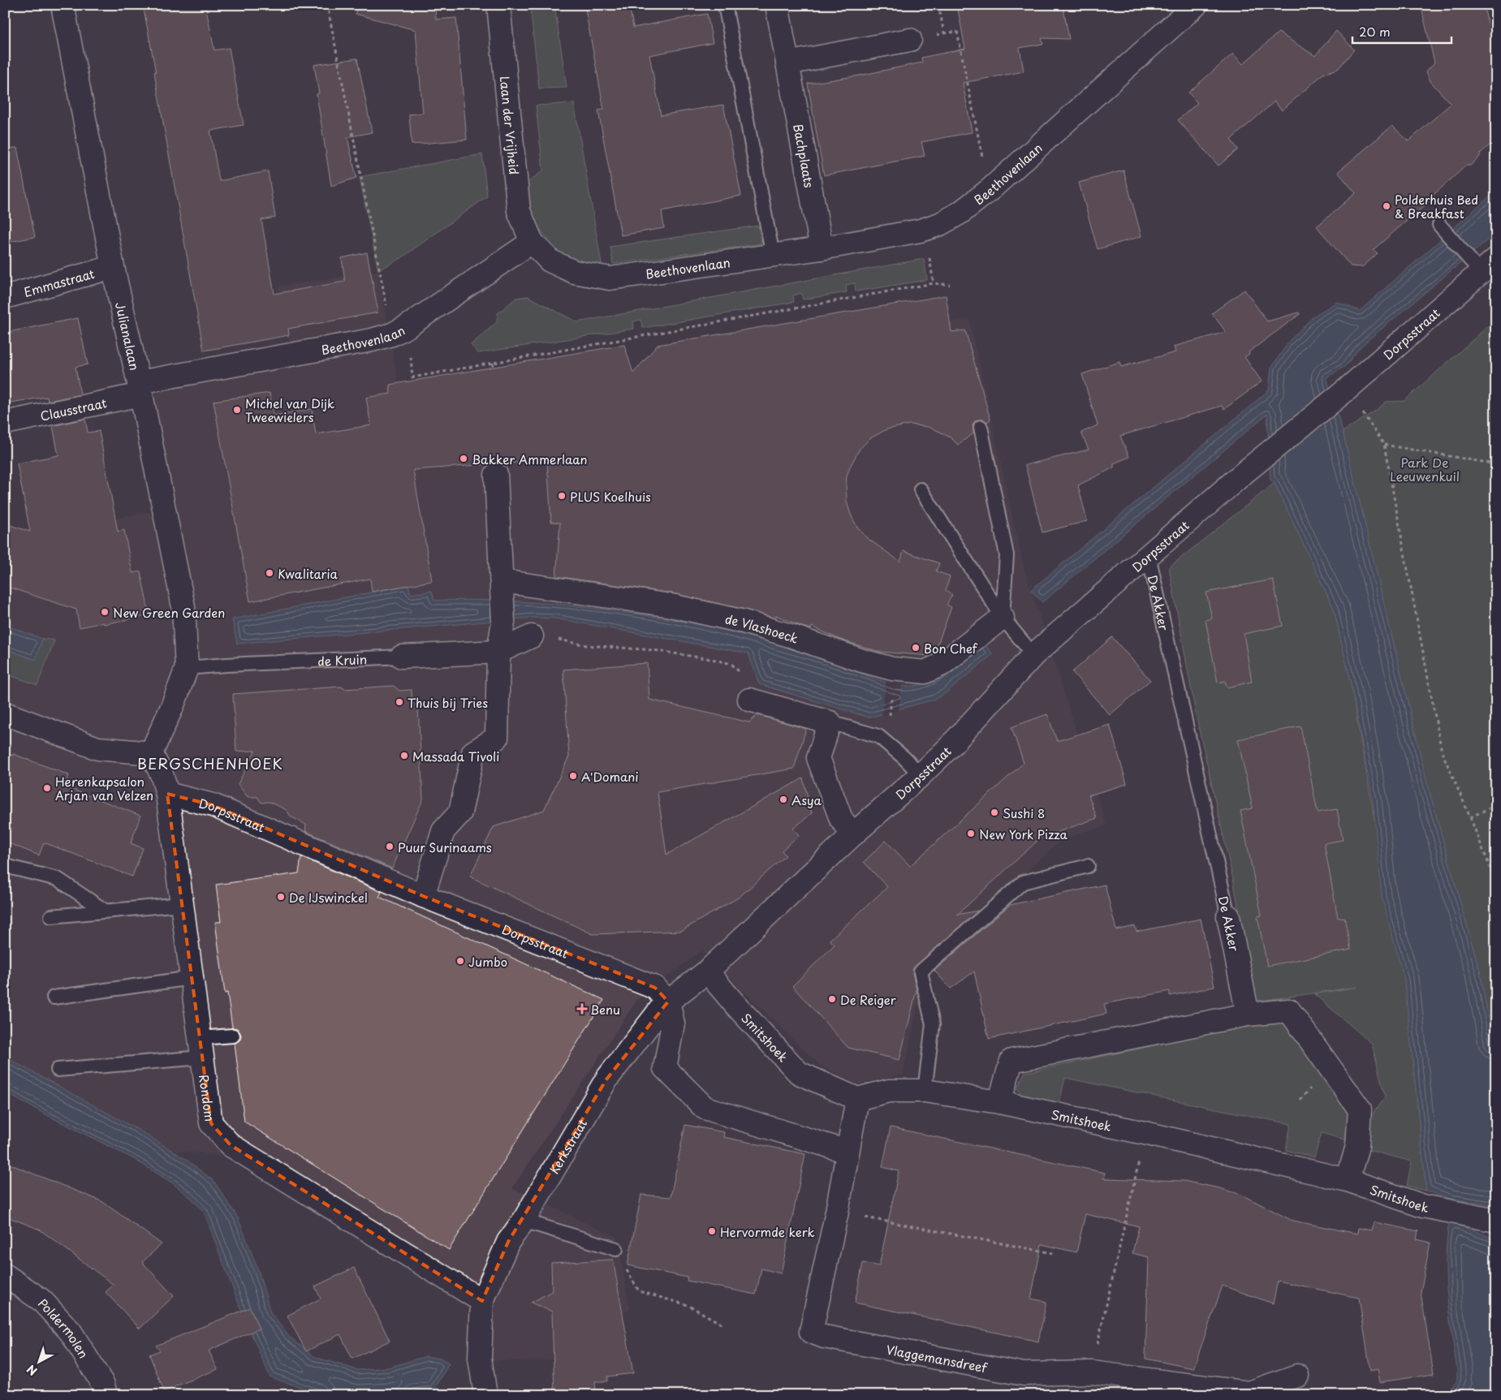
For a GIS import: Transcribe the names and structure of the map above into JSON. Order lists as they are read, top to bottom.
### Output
{
  "streets": {
    "street": [
      "Laan der Vrijheid",
      "Bachplaats",
      "Beethovenlaan",
      "Emmastraat",
      "Dorpsstraat",
      "Julianalaan",
      "Clausstraat",
      "De Akker",
      "de Vlashoeck",
      "de Kruin",
      "Smitshoek",
      "Rondom",
      "Kerkstraat",
      "Poldermolen",
      "Vlaggemansdreef"
    ]
  },
  "crossings": [
    ["Laan der Vrijheid", "Beethovenlaan"],
    ["Bachplaats", "Beethovenlaan"],
    ["Beethovenlaan", "Julianalaan"],
    ["Beethovenlaan", "Clausstraat"],
    ["Emmastraat", "Julianalaan"],
    ["Dorpsstraat", "De Akker"],
    ["Dorpsstraat", "Smitshoek"],
    ["Dorpsstraat", "Rondom"],
    ["Dorpsstraat", "Kerkstraat"],
    ["Julianalaan", "Clausstraat"],
    ["Julianalaan", "de Kruin"],
    ["Smitshoek", "Vlaggemansdreef"],
    ["Rondom", "Kerkstraat"]
  ],
  "districts": ["BERGSCHENHOEK"],
  "parks": ["Park De Leeuwenkuil"],
  "places": {
    "other": [
      "Polderhuis Bed & Breakfast",
      "Michel van Dijk Tweewielers",
      "Bakker Ammerlaan",
      "PLUS Koelhuis",
      "Kwalitaria",
      "New Green Garden",
      "Bon Chef",
      "Thuis bij Tries",
      "Massada Tivoli",
      "A'Domani",
      "Herenkapsalon Arjan van Velzen",
      "Asya",
      "Sushi 8",
      "New York Pizza",
      "Puur Surinaams",
      "De IJswinckel",
      "Jumbo",
      "De Reiger",
      "Hervormde kerk"
    ],
    "health": ["Benu"]
  },
  "scale_bar": "20 m",
  "north": "bottom left"
}
